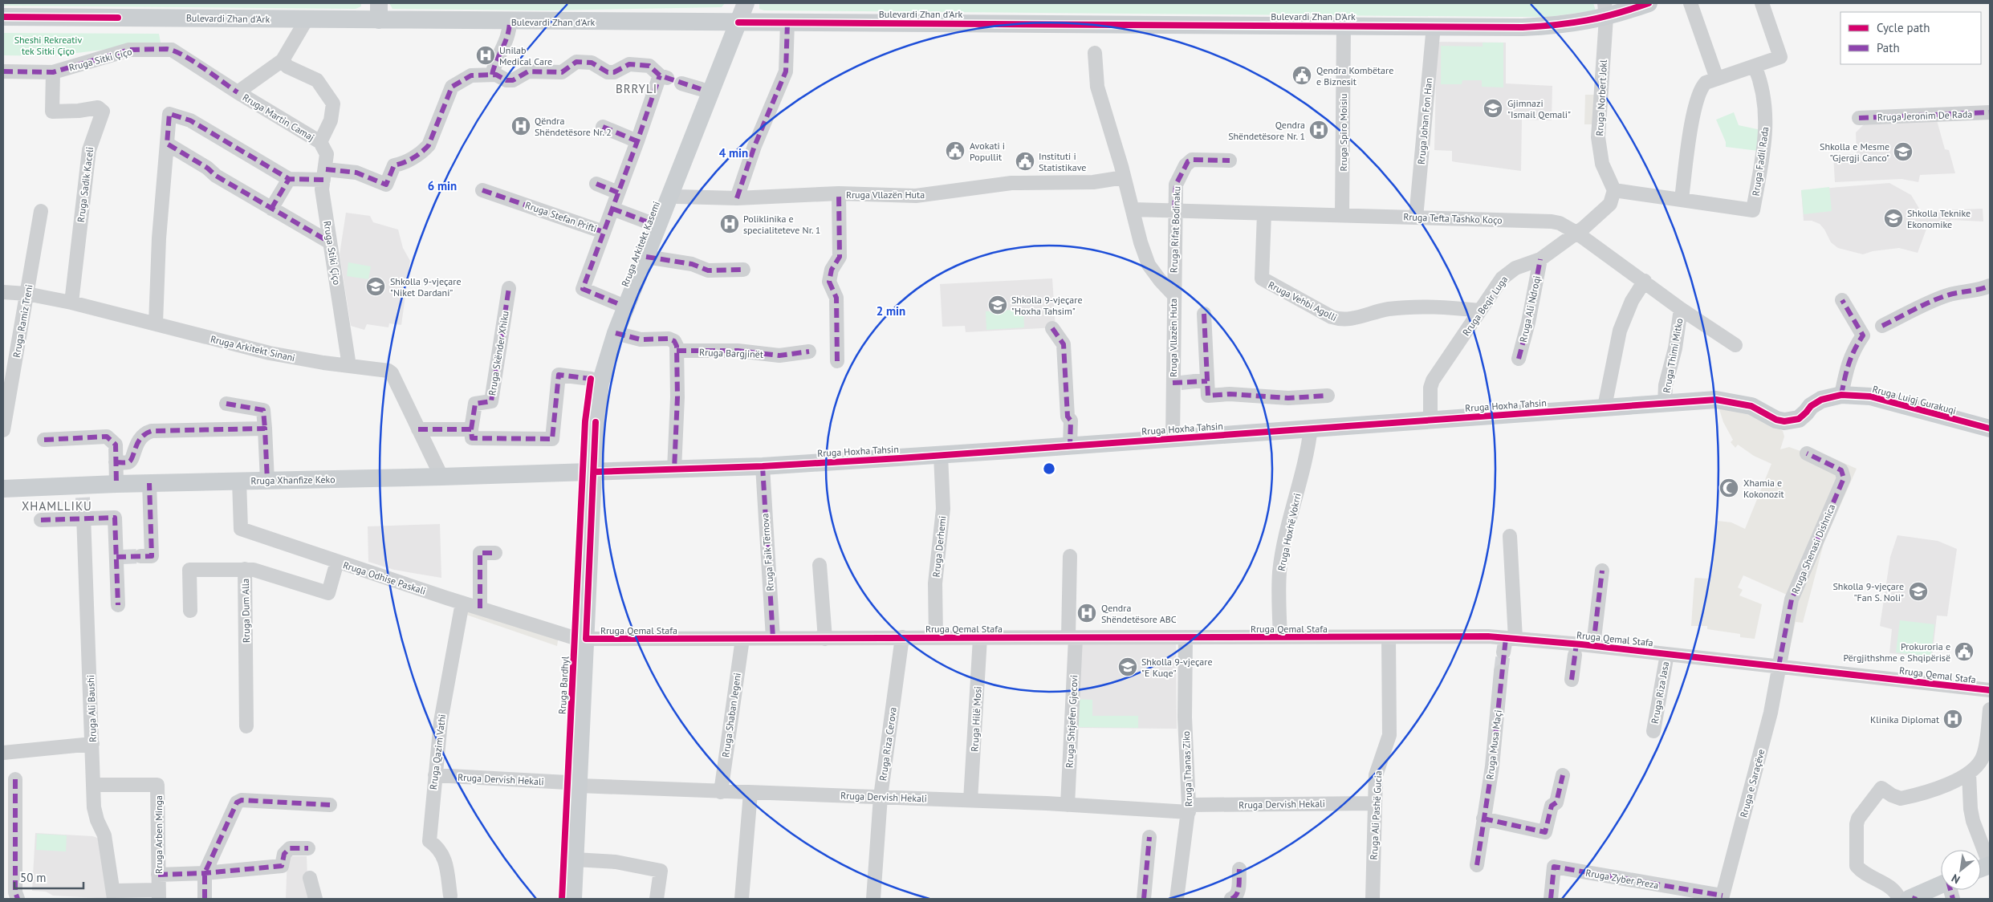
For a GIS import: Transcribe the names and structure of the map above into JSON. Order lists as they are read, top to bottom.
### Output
{
  "streets": {
    "main road": [
      "Bulevardi Zhan d'Ark",
      "Bulevardi Zhan D'Ark",
      "Rruga Arkitekt Kasemi",
      "Rruga Luigj Gurakuqi",
      "Rruga Hoxha Tahsin",
      "Rruga Xhanfize Keko",
      "Rruga Bardhyl"
    ],
    "street": [
      "Rruga Sitki Çiço",
      "Rruga Norbert Jokl",
      "Rruga Jeronim De Rada",
      "Rruga Martin Camaj",
      "Rruga Johan Fon Han",
      "Rruga Spiro Moisiu",
      "Rruga Fadil Rada",
      "Rruga Sadik Kaceli",
      "Rruga Vllazën Huta",
      "Rruga Stefan Prifti",
      "Rruga Tefta Tashko Koço",
      "Rruga Rifat Bodinaku",
      "Rruga Stiki Çiço",
      "Rruga Vehbi Agolli",
      "Rruga Beqir Luga",
      "Rruga Ali Ndroqi",
      "Rruga Ramiz Treni",
      "Rruga Arkitekt Sinani",
      "Rruga Skënder Xhiku",
      "Rruga Bargjinët",
      "Rruga Thimi Mitko",
      "Rruga Hoxhë Vokrri",
      "Rruga Derhemi",
      "Rruga Shenasi Dishnica",
      "Rruga Faik Tërnova",
      "Rruga Odhise Paskali",
      "Rruga Dum Alla",
      "Rruga Qemal Stafa",
      "Rruga Riza Jasa",
      "Rruga Ali Baushi",
      "Rruga Shaban Jegeni",
      "Rruga Hilë Mosi",
      "Rruga Shtjefen Gjecovi",
      "Rruga Riza Cerova",
      "Rruga Musa Maçi",
      "Rruga Qazim Vathi",
      "Rruga Thanas Ziko",
      "Rruga Dervish Hekali",
      "Rruga e Saraçëve",
      "Rruga Ali Pashë Gucia",
      "Rruga Arben Minga",
      "Rruga Zyber Preza"
    ]
  },
  "crossings": [
    ["Bulevardi Zhan d'Ark", "Bulevardi Zhan D'Ark"],
    ["Bulevardi Zhan d'Ark", "Rruga Martin Camaj"],
    ["Bulevardi Zhan d'Ark", "Rruga Arkitekt Kasemi"],
    ["Bulevardi Zhan D'Ark", "Rruga Norbert Jokl"],
    ["Bulevardi Zhan D'Ark", "Rruga Johan Fon Han"],
    ["Bulevardi Zhan D'Ark", "Rruga Spiro Moisiu"],
    ["Rruga Sitki Çiço", "Rruga Martin Camaj"],
    ["Rruga Sitki Çiço", "Rruga Sadik Kaceli"],
    ["Rruga Norbert Jokl", "Rruga Fadil Rada"],
    ["Rruga Norbert Jokl", "Rruga Beqir Luga"],
    ["Rruga Martin Camaj", "Rruga Stiki Çiço"],
    ["Rruga Johan Fon Han", "Rruga Tefta Tashko Koço"],
    ["Rruga Spiro Moisiu", "Rruga Tefta Tashko Koço"],
    ["Rruga Fadil Rada", "Rruga Beqir Luga"],
    ["Rruga Sadik Kaceli", "Rruga Arkitekt Sinani"],
    ["Rruga Vllazën Huta", "Rruga Tefta Tashko Koço"],
    ["Rruga Vllazën Huta", "Rruga Rifat Bodinaku"],
    ["Rruga Vllazën Huta", "Rruga Arkitekt Kasemi"],
    ["Rruga Vllazën Huta", "Rruga Hoxha Tahsin"],
    ["Rruga Stefan Prifti", "Rruga Arkitekt Kasemi"],
    ["Rruga Tefta Tashko Koço", "Rruga Rifat Bodinaku"],
    ["Rruga Tefta Tashko Koço", "Rruga Vehbi Agolli"],
    ["Rruga Tefta Tashko Koço", "Rruga Beqir Luga"],
    ["Rruga Tefta Tashko Koço", "Rruga Thimi Mitko"],
    ["Rruga Arkitekt Kasemi", "Rruga Hoxha Tahsin"],
    ["Rruga Arkitekt Kasemi", "Rruga Xhanfize Keko"],
    ["Rruga Arkitekt Kasemi", "Rruga Bardhyl"],
    ["Rruga Stiki Çiço", "Rruga Arkitekt Sinani"],
    ["Rruga Vehbi Agolli", "Rruga Beqir Luga"],
    ["Rruga Beqir Luga", "Rruga Ali Ndroqi"],
    ["Rruga Beqir Luga", "Rruga Hoxha Tahsin"],
    ["Rruga Ramiz Treni", "Rruga Arkitekt Sinani"],
    ["Rruga Arkitekt Sinani", "Rruga Xhanfize Keko"],
    ["Rruga Thimi Mitko", "Rruga Hoxha Tahsin"],
    ["Rruga Luigj Gurakuqi", "Rruga Hoxha Tahsin"],
    ["Rruga Hoxha Tahsin", "Rruga Xhanfize Keko"],
    ["Rruga Hoxha Tahsin", "Rruga Hoxhë Vokrri"],
    ["Rruga Hoxha Tahsin", "Rruga Derhemi"],
    ["Rruga Hoxha Tahsin", "Rruga Faik Tërnova"],
    ["Rruga Hoxha Tahsin", "Rruga Bardhyl"],
    ["Rruga Xhanfize Keko", "Rruga Odhise Paskali"],
    ["Rruga Xhanfize Keko", "Rruga Bardhyl"],
    ["Rruga Hoxhë Vokrri", "Rruga Qemal Stafa"],
    ["Rruga Derhemi", "Rruga Qemal Stafa"],
    ["Rruga Shenasi Dishnica", "Rruga Qemal Stafa"],
    ["Rruga Shenasi Dishnica", "Rruga e Saraçëve"],
    ["Rruga Faik Tërnova", "Rruga Qemal Stafa"],
    ["Rruga Odhise Paskali", "Rruga Qemal Stafa"],
    ["Rruga Odhise Paskali", "Rruga Bardhyl"],
    ["Rruga Odhise Paskali", "Rruga Qazim Vathi"],
    ["Rruga Qemal Stafa", "Rruga Bardhyl"],
    ["Rruga Qemal Stafa", "Rruga Riza Jasa"],
    ["Rruga Qemal Stafa", "Rruga Shaban Jegeni"],
    ["Rruga Qemal Stafa", "Rruga Hilë Mosi"],
    ["Rruga Qemal Stafa", "Rruga Shtjefen Gjecovi"],
    ["Rruga Qemal Stafa", "Rruga Riza Cerova"],
    ["Rruga Qemal Stafa", "Rruga Thanas Ziko"],
    ["Rruga Qemal Stafa", "Rruga e Saraçëve"],
    ["Rruga Qemal Stafa", "Rruga Ali Pashë Gucia"],
    ["Rruga Bardhyl", "Rruga Dervish Hekali"],
    ["Rruga Ali Baushi", "Rruga Arben Minga"],
    ["Rruga Shaban Jegeni", "Rruga Dervish Hekali"],
    ["Rruga Hilë Mosi", "Rruga Dervish Hekali"],
    ["Rruga Shtjefen Gjecovi", "Rruga Dervish Hekali"],
    ["Rruga Riza Cerova", "Rruga Dervish Hekali"],
    ["Rruga Qazim Vathi", "Rruga Dervish Hekali"],
    ["Rruga Thanas Ziko", "Rruga Dervish Hekali"],
    ["Rruga Dervish Hekali", "Rruga Ali Pashë Gucia"],
    ["Rruga e Saraçëve", "Rruga Zyber Preza"]
  ],
  "districts": ["BRRYLI", "XHAMLLIKU"],
  "parks": ["Sheshi Rekreativ tek Sitki Çiço"],
  "places": {
    "hospital": [
      "Unilab Medical Care",
      "Qëndra Shëndetësore Nr. 2",
      "Qendra Shëndetësore Nr. 1",
      "Poliklinika e specialiteteve Nr. 1",
      "Qendra Shëndetësore ABC",
      "Klinika Diplomat"
    ],
    "public building": [
      "Qendra Kombëtare e Biznesit",
      "Avokati i Popullit",
      "Instituti i Statistikave",
      "Prokuroria e Përgjithshme e Shqipërisë"
    ],
    "school or university": [
      "Gjimnazi \"Ismail Qemali\"",
      "Shkolla e Mesme \"Gjergji Canco\"",
      "Shkolla Teknike Ekonomike",
      "Shkolla 9-vjeçare \"Niket Dardani\"",
      "Shkolla 9-vjeçare \"Hoxha Tahsim\"",
      "Shkolla 9-vjeçare \"Fan S. Noli\"",
      "Shkolla 9-vjeçare \"E Kuqe\""
    ],
    "mosque": ["Xhamia e Kokonozit"]
  },
  "legend": ["Cycle path", "Path"],
  "scale_bar": "50 m",
  "north": "bottom left",
  "rings": ["4 min", "6 min", "2 min"]
}
